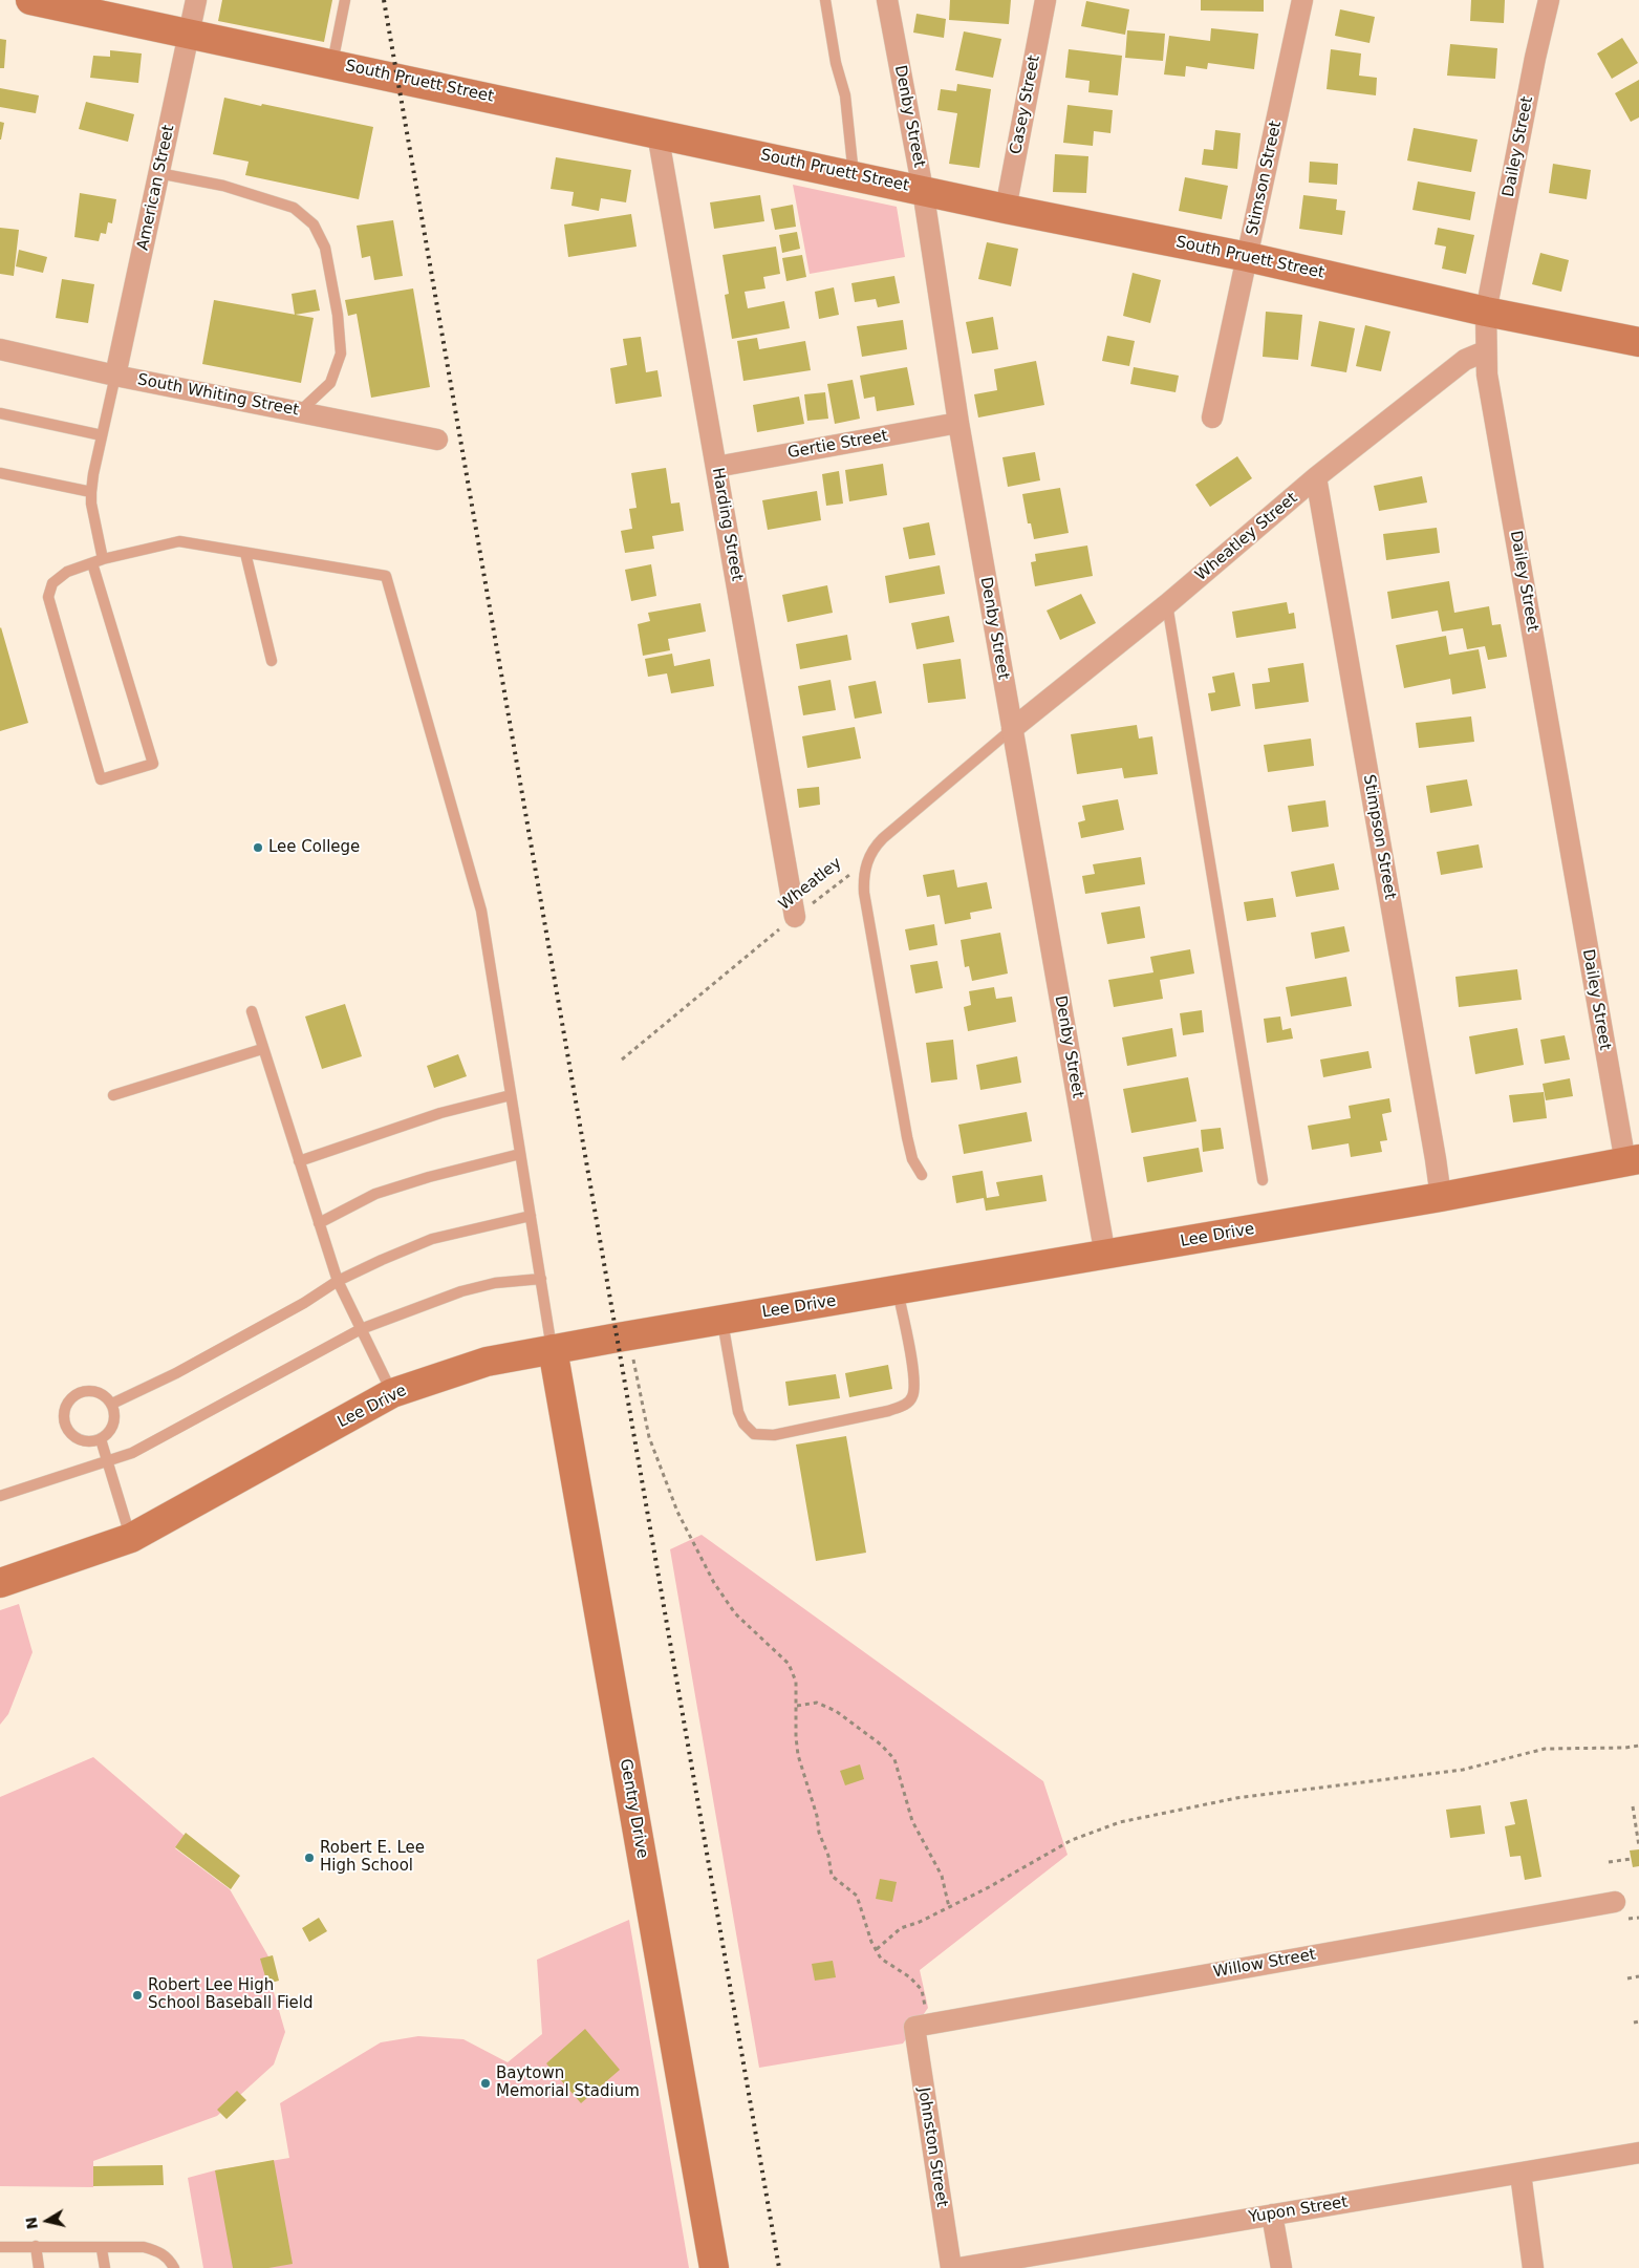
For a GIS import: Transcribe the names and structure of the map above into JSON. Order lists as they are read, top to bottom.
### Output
{
  "streets": {
    "street": [
      "South Pruett Street",
      "Casey Street",
      "Denby Street",
      "Dailey Street",
      "Stimson Street",
      "American Street",
      "South Whiting Street",
      "Gertie Street",
      "Harding Street",
      "Wheatley Street",
      "Stimpson Street",
      "Lee Drive",
      "Gentry Drive",
      "Willow Street",
      "Johnston Street",
      "Yupon Street"
    ],
    "path": ["Wheatley"]
  },
  "crossings": [
    ["South Pruett Street", "Casey Street"],
    ["South Pruett Street", "Denby Street"],
    ["South Pruett Street", "Dailey Street"],
    ["South Pruett Street", "Stimson Street"],
    ["South Pruett Street", "American Street"],
    ["South Pruett Street", "Harding Street"],
    ["Denby Street", "Gertie Street"],
    ["Denby Street", "Wheatley Street"],
    ["Denby Street", "Lee Drive"],
    ["Dailey Street", "Wheatley Street"],
    ["Dailey Street", "Lee Drive"],
    ["American Street", "South Whiting Street"],
    ["Gertie Street", "Harding Street"],
    ["Harding Street", "Wheatley"],
    ["Wheatley Street", "Stimpson Street"],
    ["Stimpson Street", "Lee Drive"],
    ["Lee Drive", "Gentry Drive"],
    ["Willow Street", "Johnston Street"]
  ],
  "places": [
    "Lee College",
    "Robert E. Lee High School",
    "Robert Lee High School Baseball Field",
    "Baytown Memorial Stadium"
  ],
  "north": "left"
}
